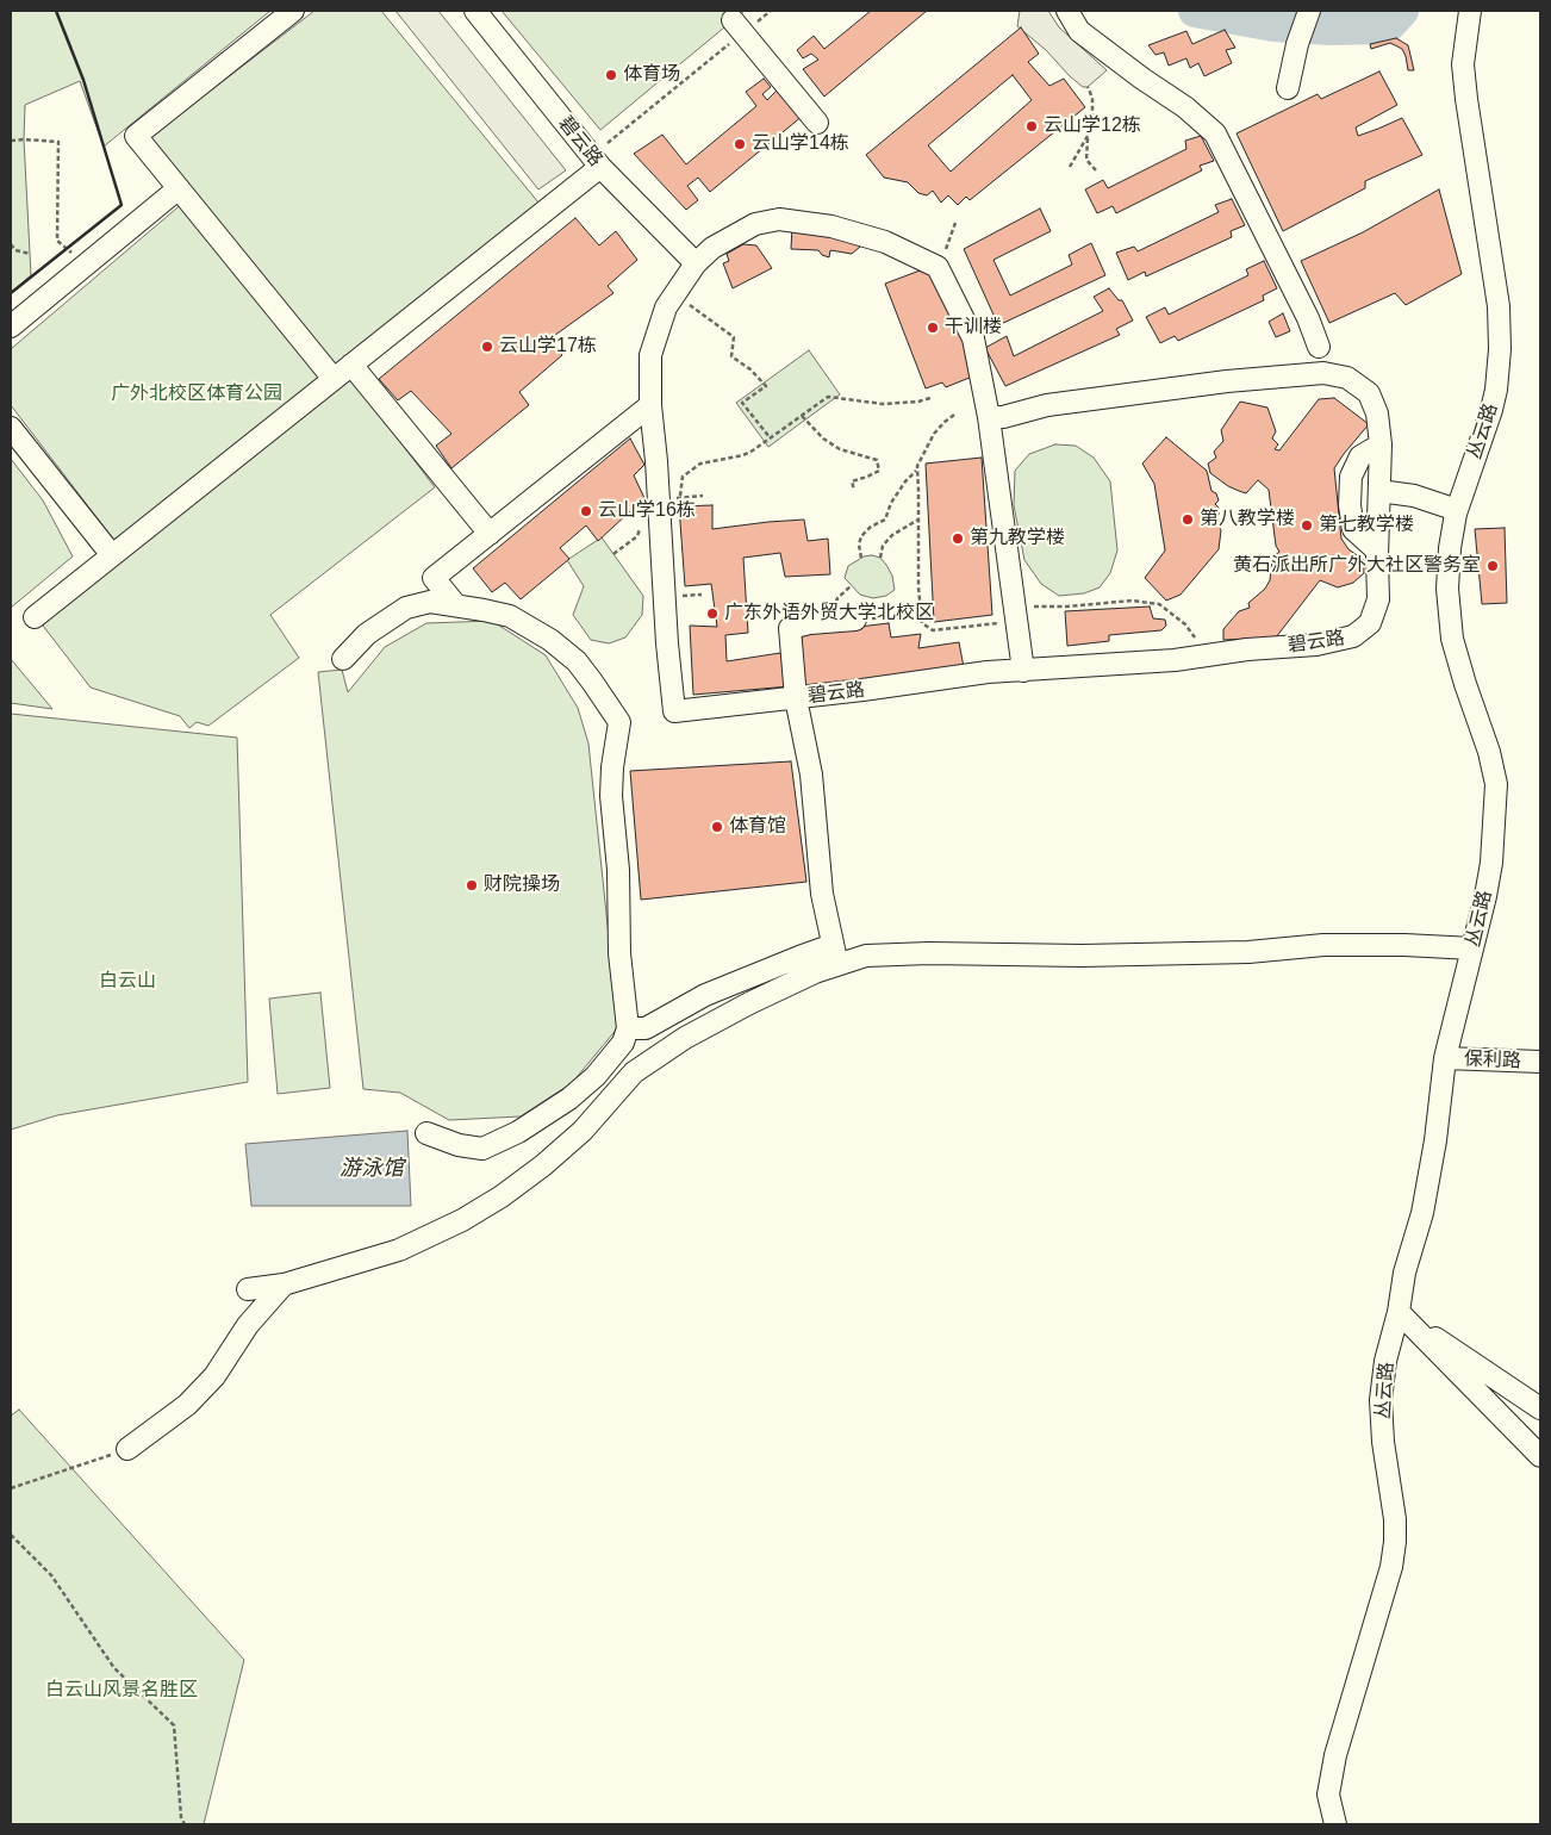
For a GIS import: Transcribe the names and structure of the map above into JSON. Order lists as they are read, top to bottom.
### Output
{
  "streets": {
    "street": ["碧云路", "丛云路", "保利路"]
  },
  "crossings": [
    ["丛云路", "保利路"]
  ],
  "water": ["游泳馆"],
  "parks": ["广外北校区体育公园", "白云山", "白云山风景名胜区"],
  "places": [
    "体育场",
    "云山学12栋",
    "云山学14栋",
    "干训楼",
    "云山学17栋",
    "云山学16栋",
    "第八教学楼",
    "第七教学楼",
    "第九教学楼",
    "黄石派出所广外大社区警务室",
    "广东外语外贸大学北校区",
    "体育馆",
    "财院操场"
  ]
}
